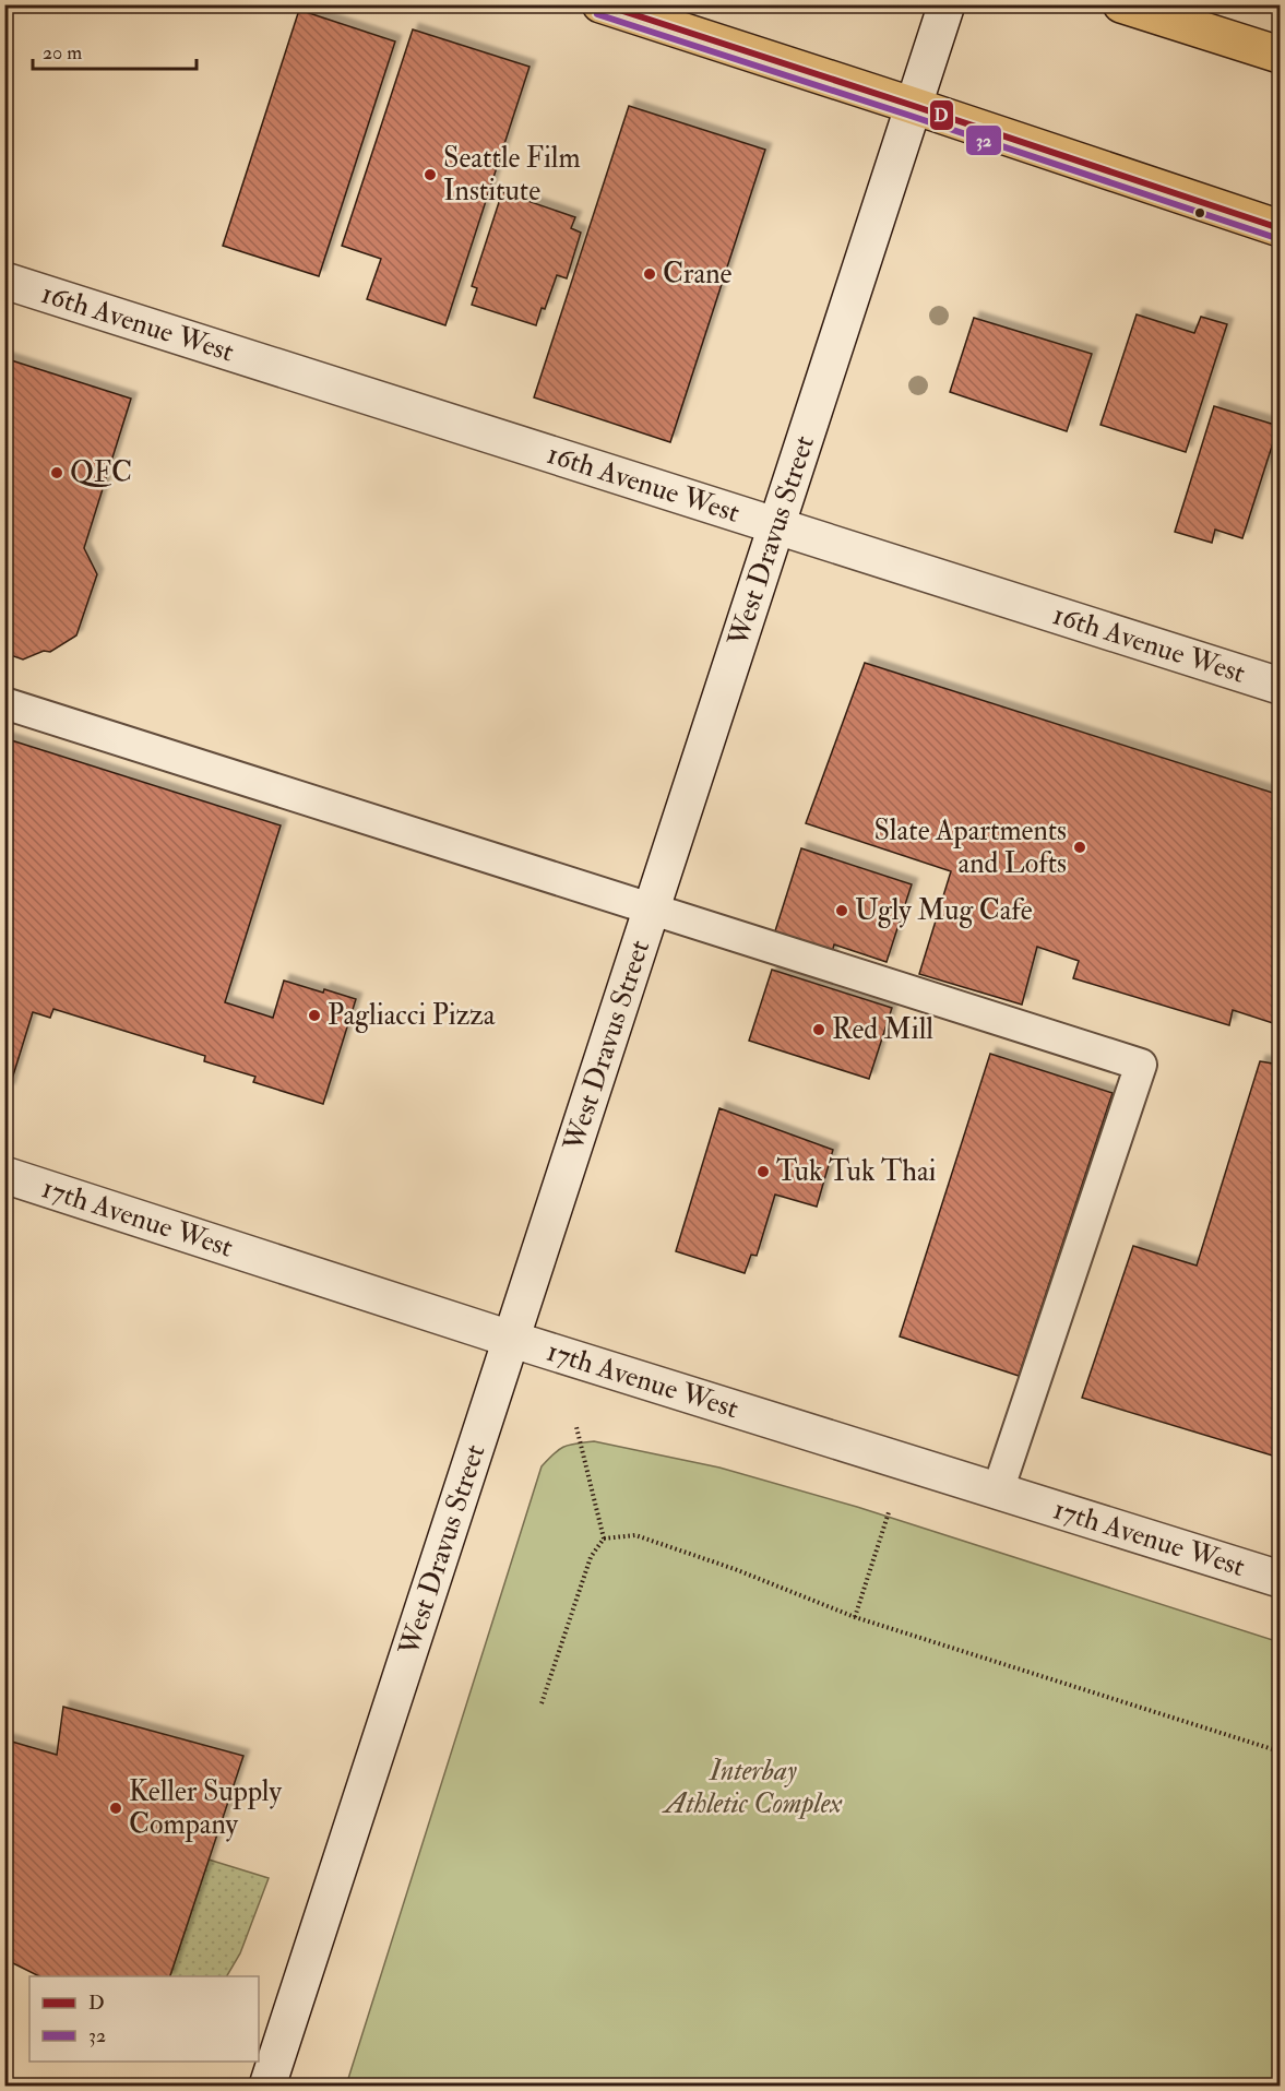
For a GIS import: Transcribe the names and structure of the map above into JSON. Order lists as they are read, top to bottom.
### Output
{
  "streets": {
    "street": ["16th Avenue West", "West Dravus Street", "17th Avenue West"]
  },
  "crossings": [
    ["16th Avenue West", "West Dravus Street"],
    ["West Dravus Street", "17th Avenue West"]
  ],
  "parks": ["Interbay Athletic Complex"],
  "places": [
    "Seattle Film Institute",
    "Crane",
    "QFC",
    "Slate Apartments and Lofts",
    "Ugly Mug Cafe",
    "Pagliacci Pizza",
    "Red Mill",
    "Tuk Tuk Thai",
    "Keller Supply Company"
  ],
  "lines": ["transit line D", "transit line 32"],
  "legend": ["D", "32"],
  "scale_bar": "20 m"
}
